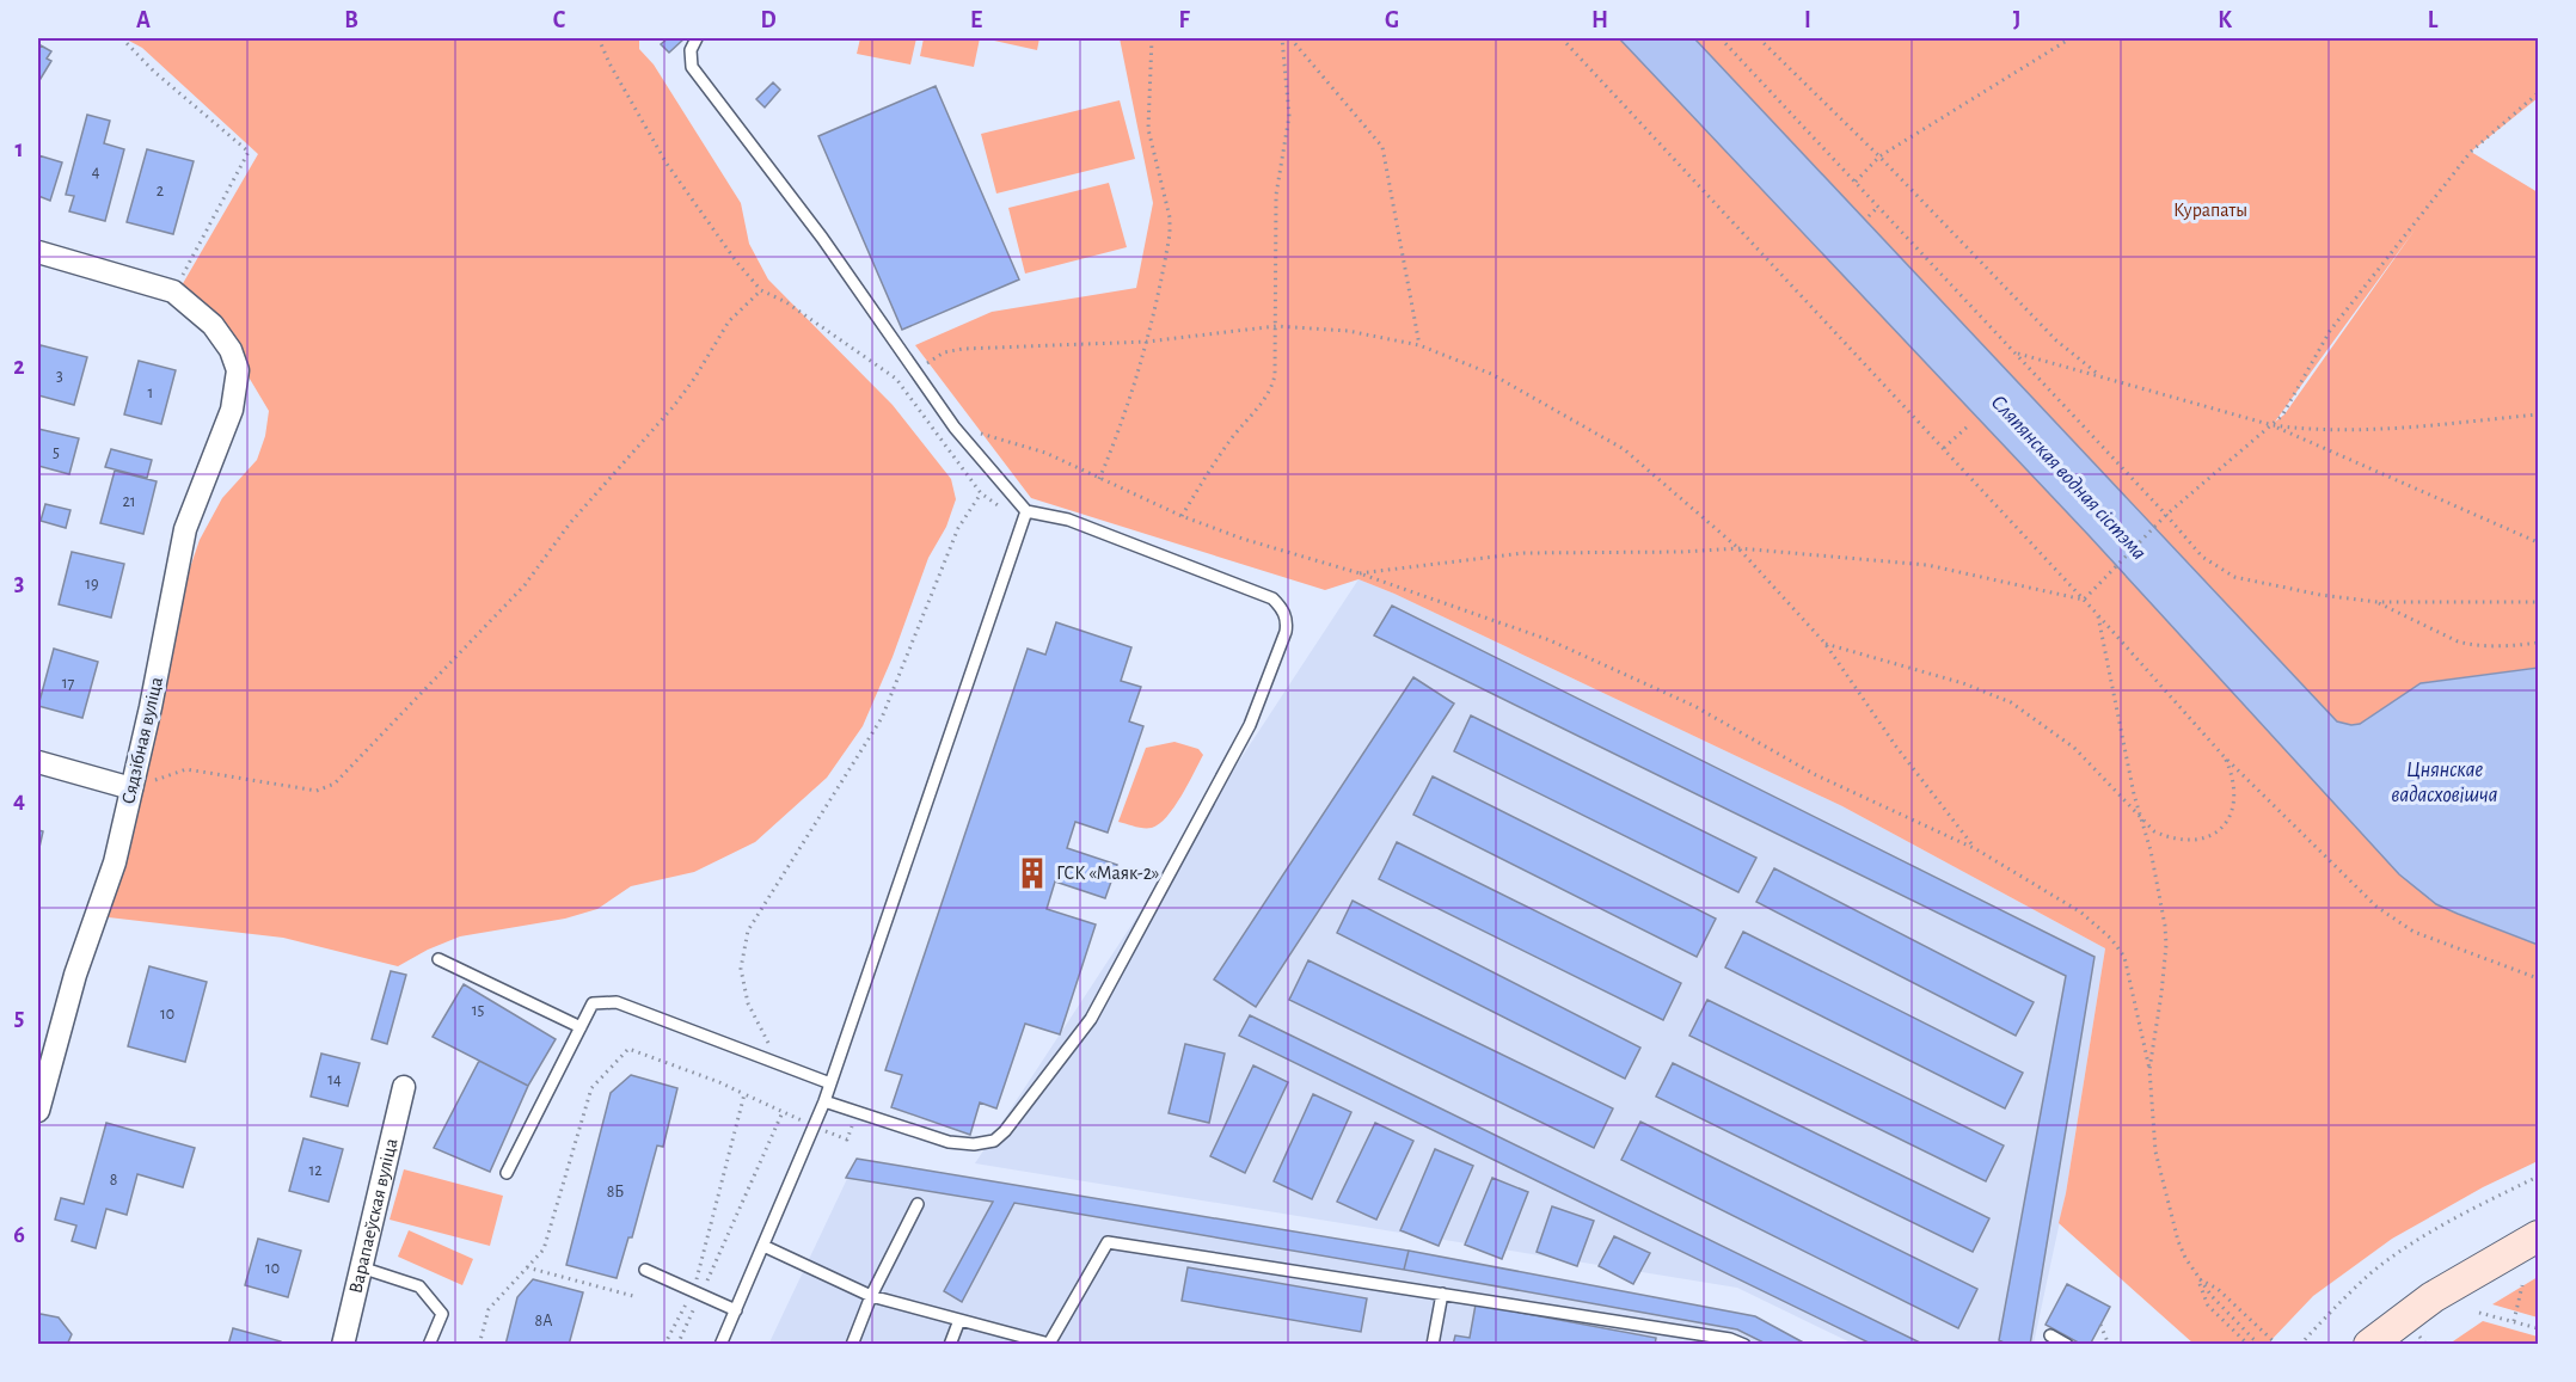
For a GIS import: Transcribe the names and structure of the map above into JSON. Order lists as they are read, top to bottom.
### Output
{
  "streets": {
    "street": ["Сядзібная вуліца", "Варапаеўская вуліца"]
  },
  "water": ["Сляпянская водная сістэма", "Цнянскае вадасховішча"],
  "parks": ["Курапаты"],
  "places": {
    "building": ["ГСК «Маяк-2»"]
  },
  "house_numbers": [
    "4",
    "2",
    "3",
    "1",
    "5",
    "21",
    "19",
    "17",
    "15",
    "10",
    "14",
    "12",
    "8",
    "8Б",
    "10",
    "8А"
  ],
  "grid": {
    "columns": [
      "A",
      "B",
      "C",
      "D",
      "E",
      "F",
      "G",
      "H",
      "I",
      "J",
      "K",
      "L"
    ],
    "rows": [
      "1",
      "2",
      "3",
      "4",
      "5",
      "6"
    ]
  }
}
